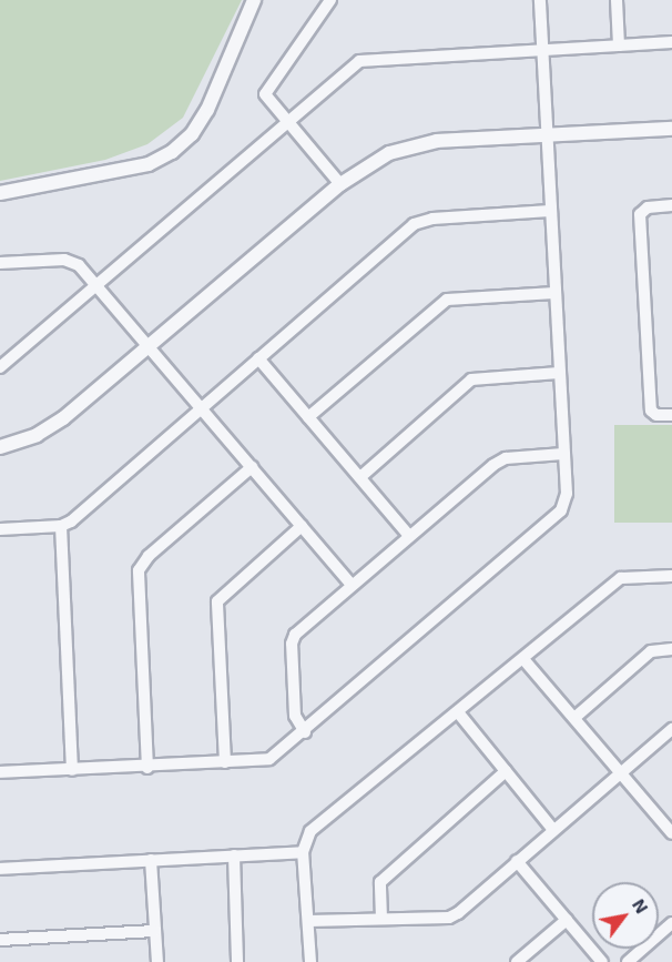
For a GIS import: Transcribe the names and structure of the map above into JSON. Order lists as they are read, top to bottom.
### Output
{
  "north": "top right"
}
